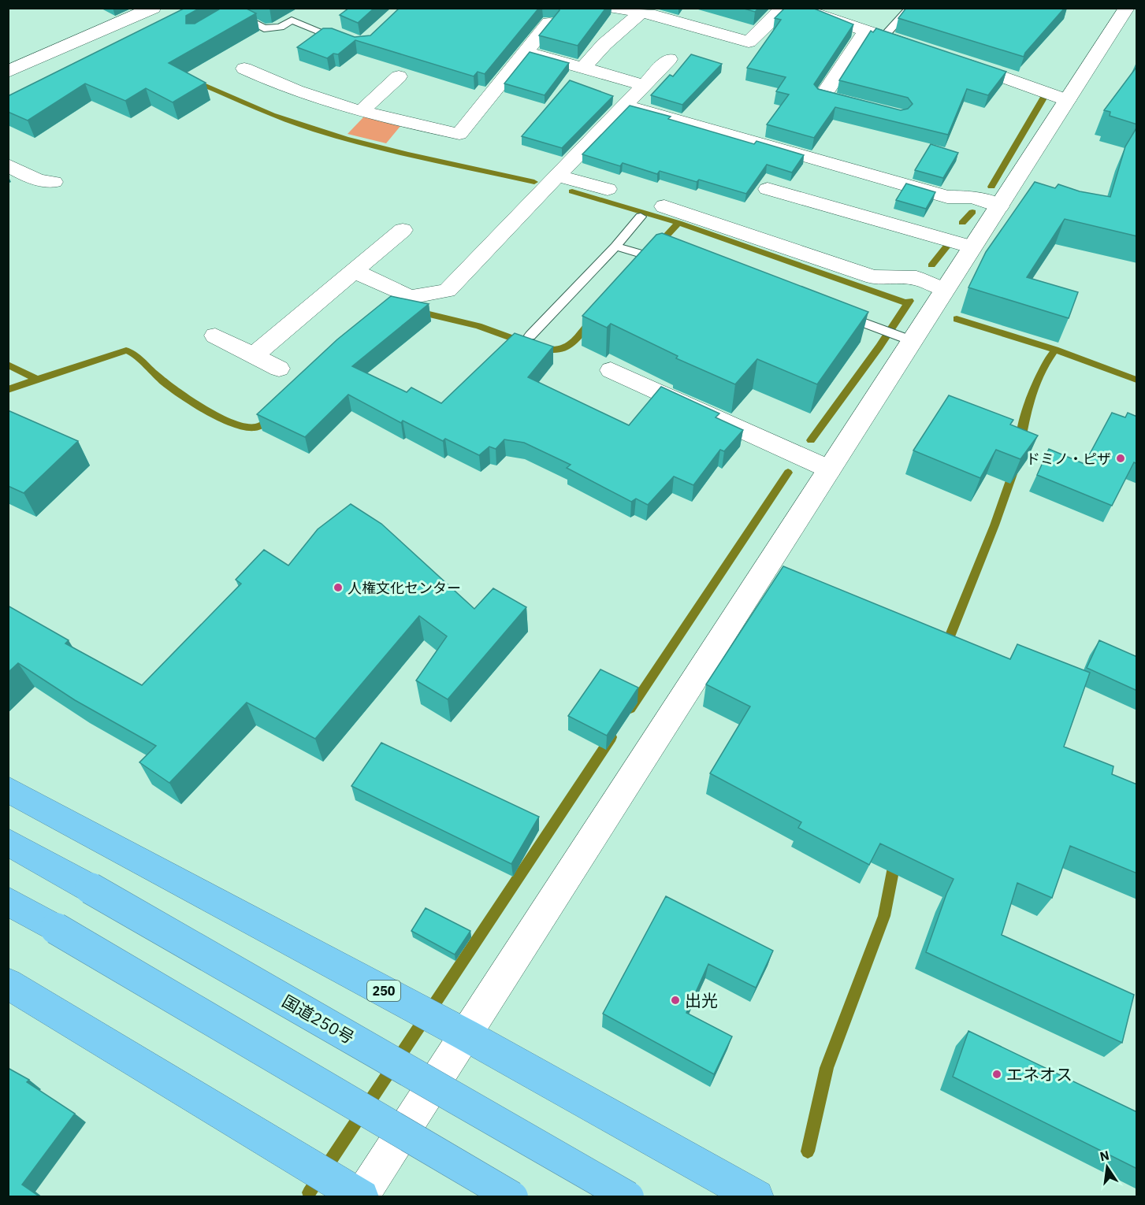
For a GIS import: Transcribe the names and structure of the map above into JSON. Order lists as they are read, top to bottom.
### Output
{
  "streets": {
    "highway": ["250", "国道250号"]
  },
  "places": [
    "ドミノ・ピザ",
    "人権文化センター",
    "出光",
    "エネオス"
  ],
  "north": "top"
}
